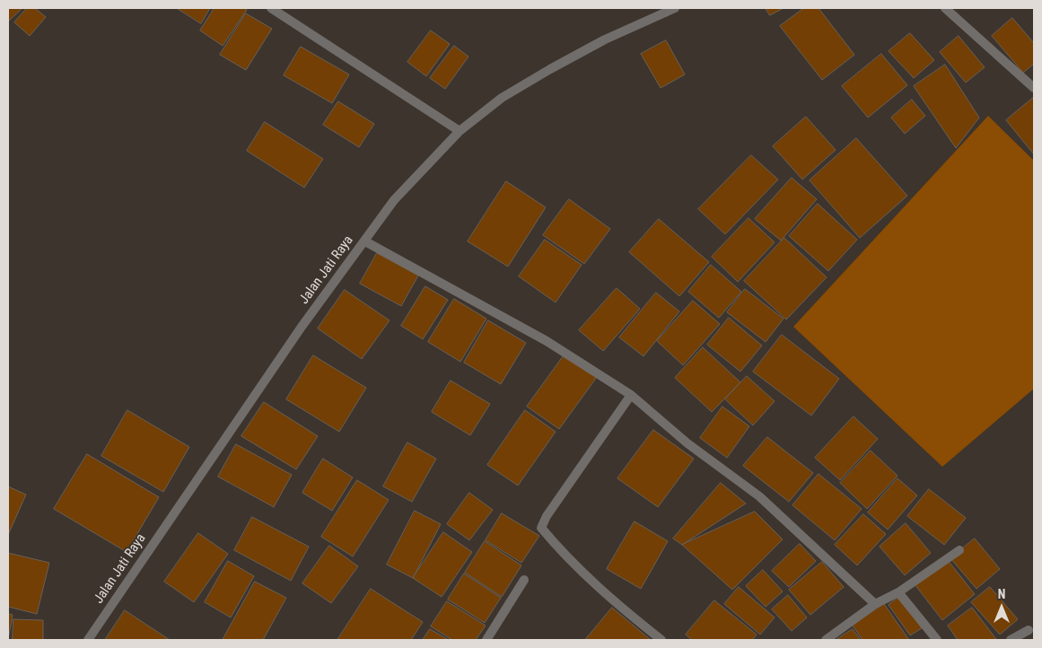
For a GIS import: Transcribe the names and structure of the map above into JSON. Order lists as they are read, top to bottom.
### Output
{
  "streets": {
    "street": ["Jalan Jati Raya"]
  },
  "north": "top"
}
